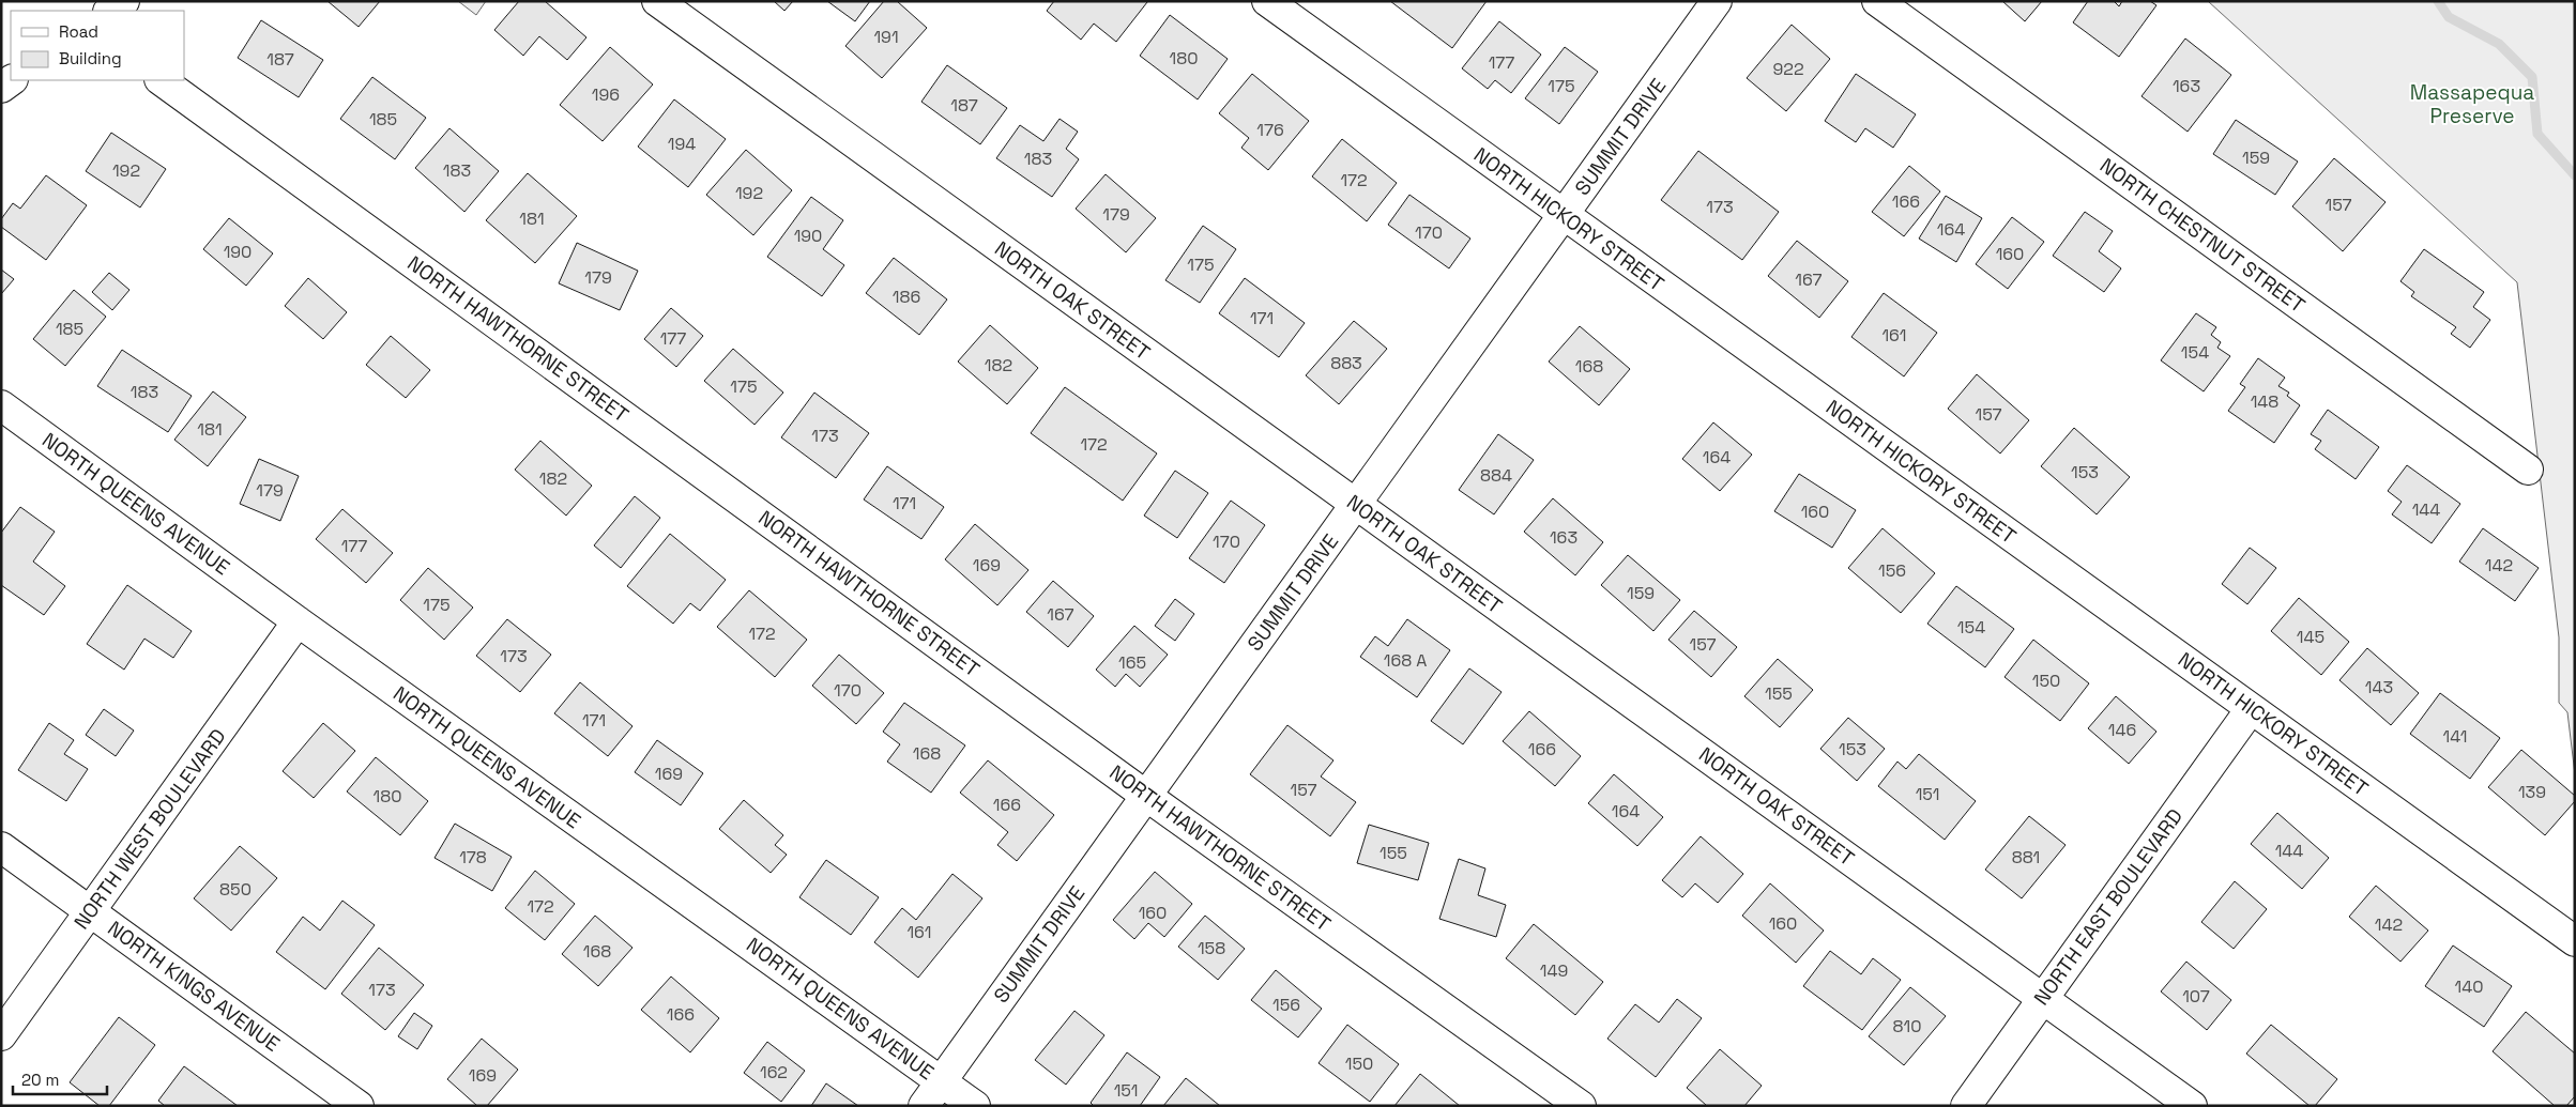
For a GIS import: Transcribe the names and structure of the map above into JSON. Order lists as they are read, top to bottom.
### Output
{
  "streets": {
    "street": [
      "SUMMIT DRIVE",
      "NORTH HICKORY STREET",
      "NORTH CHESTNUT STREET",
      "NORTH OAK STREET",
      "NORTH HAWTHORNE STREET",
      "NORTH QUEENS AVENUE",
      "NORTH WEST BOULEVARD",
      "NORTH EAST BOULEVARD",
      "NORTH KINGS AVENUE"
    ]
  },
  "crossings": [
    ["SUMMIT DRIVE", "NORTH HICKORY STREET"],
    ["SUMMIT DRIVE", "NORTH OAK STREET"],
    ["SUMMIT DRIVE", "NORTH HAWTHORNE STREET"],
    ["SUMMIT DRIVE", "NORTH QUEENS AVENUE"],
    ["NORTH HICKORY STREET", "NORTH EAST BOULEVARD"],
    ["NORTH OAK STREET", "NORTH EAST BOULEVARD"],
    ["NORTH QUEENS AVENUE", "NORTH WEST BOULEVARD"],
    ["NORTH WEST BOULEVARD", "NORTH KINGS AVENUE"]
  ],
  "parks": ["Massapequa Preserve"],
  "house_numbers": [
    "191",
    "180",
    "187",
    "177",
    "922",
    "175",
    "163",
    "196",
    "187",
    "185",
    "176",
    "194",
    "159",
    "183",
    "192",
    "183",
    "172",
    "192",
    "166",
    "157",
    "173",
    "179",
    "181",
    "164",
    "170",
    "190",
    "190",
    "160",
    "175",
    "179",
    "167",
    "186",
    "171",
    "185",
    "161",
    "177",
    "154",
    "883",
    "182",
    "168",
    "175",
    "183",
    "148",
    "157",
    "181",
    "173",
    "172",
    "164",
    "153",
    "884",
    "182",
    "179",
    "171",
    "144",
    "160",
    "163",
    "170",
    "177",
    "169",
    "142",
    "156",
    "159",
    "175",
    "167",
    "154",
    "172",
    "145",
    "157",
    "173",
    "168 A",
    "165",
    "150",
    "143",
    "170",
    "155",
    "171",
    "146",
    "141",
    "166",
    "153",
    "168",
    "169",
    "157",
    "139",
    "151",
    "180",
    "166",
    "164",
    "144",
    "155",
    "178",
    "881",
    "850",
    "172",
    "160",
    "160",
    "142",
    "161",
    "158",
    "168",
    "149",
    "140",
    "173",
    "107",
    "156",
    "166",
    "810",
    "150",
    "162",
    "169",
    "151"
  ],
  "legend": ["Road", "Building"],
  "scale_bar": "20 m"
}
